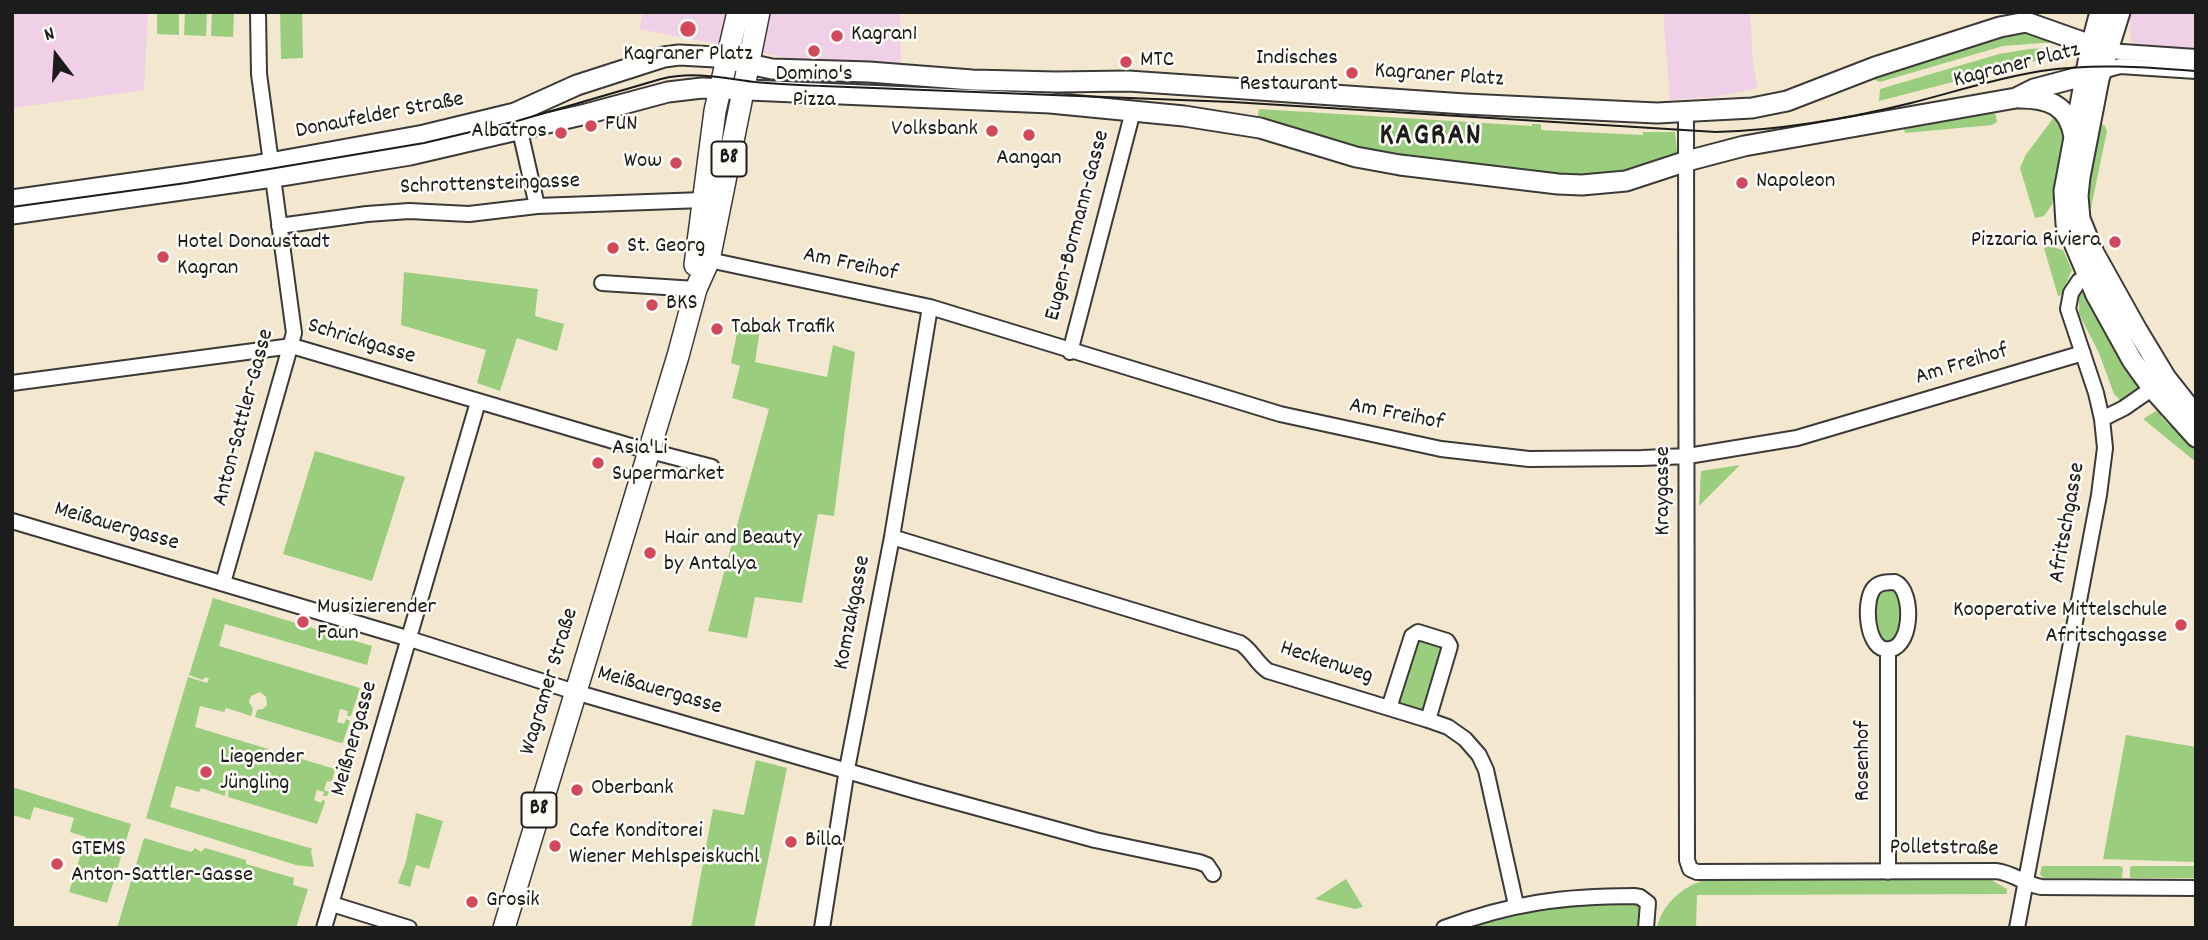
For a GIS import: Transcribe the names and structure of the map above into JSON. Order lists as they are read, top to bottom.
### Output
{
  "streets": {
    "main road": [
      "Kagraner Platz",
      "Donaufelder Straße",
      "B8",
      "Wagramer Straße"
    ],
    "street": [
      "Schrottensteingasse",
      "Eugen-Bormann-Gasse",
      "Am Freihof",
      "Schrickgasse",
      "Anton-Sattler-Gasse",
      "Kraygasse",
      "Afritschgasse",
      "Meißauergasse",
      "Komzakgasse",
      "Heckenweg",
      "Meißnergasse",
      "Rosenhof",
      "Polletstraße"
    ]
  },
  "crossings": [
    ["Kagraner Platz", "Donaufelder Straße"],
    ["Kagraner Platz", "Eugen-Bormann-Gasse"],
    ["Kagraner Platz", "Kraygasse"],
    ["Kagraner Platz", "Wagramer Straße"],
    ["Donaufelder Straße", "Anton-Sattler-Gasse"],
    ["Donaufelder Straße", "Wagramer Straße"],
    ["Schrottensteingasse", "Anton-Sattler-Gasse"],
    ["Schrottensteingasse", "Wagramer Straße"],
    ["Eugen-Bormann-Gasse", "Am Freihof"],
    ["Am Freihof", "Kraygasse"],
    ["Am Freihof", "Afritschgasse"],
    ["Am Freihof", "Komzakgasse"],
    ["Am Freihof", "Wagramer Straße"],
    ["Schrickgasse", "Anton-Sattler-Gasse"],
    ["Schrickgasse", "Wagramer Straße"],
    ["Schrickgasse", "Meißnergasse"],
    ["Anton-Sattler-Gasse", "Meißauergasse"],
    ["Kraygasse", "Polletstraße"],
    ["Afritschgasse", "Polletstraße"],
    ["Meißauergasse", "Komzakgasse"],
    ["Meißauergasse", "Wagramer Straße"],
    ["Meißauergasse", "Meißnergasse"],
    ["Komzakgasse", "Heckenweg"],
    ["Rosenhof", "Polletstraße"]
  ],
  "districts": ["KAGRAN"],
  "places": [
    "Kagraner Platz",
    "Kagran1",
    "Domino's Pizza",
    "MTC",
    "Indisches Restaurant",
    "FUN",
    "Volksbank",
    "Albatros",
    "Aangan",
    "Wow",
    "Napoleon",
    "Pizzaria Riviera",
    "St. Georg",
    "Hotel Donaustadt Kagran",
    "BKS",
    "Tabak Trafik",
    "Asia'Li Supermarket",
    "Hair and Beauty by Antalya",
    "Musizierender Faun",
    "Kooperative Mittelschule Afritschgasse",
    "Liegender Jüngling",
    "Oberbank",
    "Billa",
    "Cafe Konditorei Wiener Mehlspeiskuchl",
    "GTEMS Anton-Sattler-Gasse",
    "Grosik"
  ],
  "north": "top"
}
